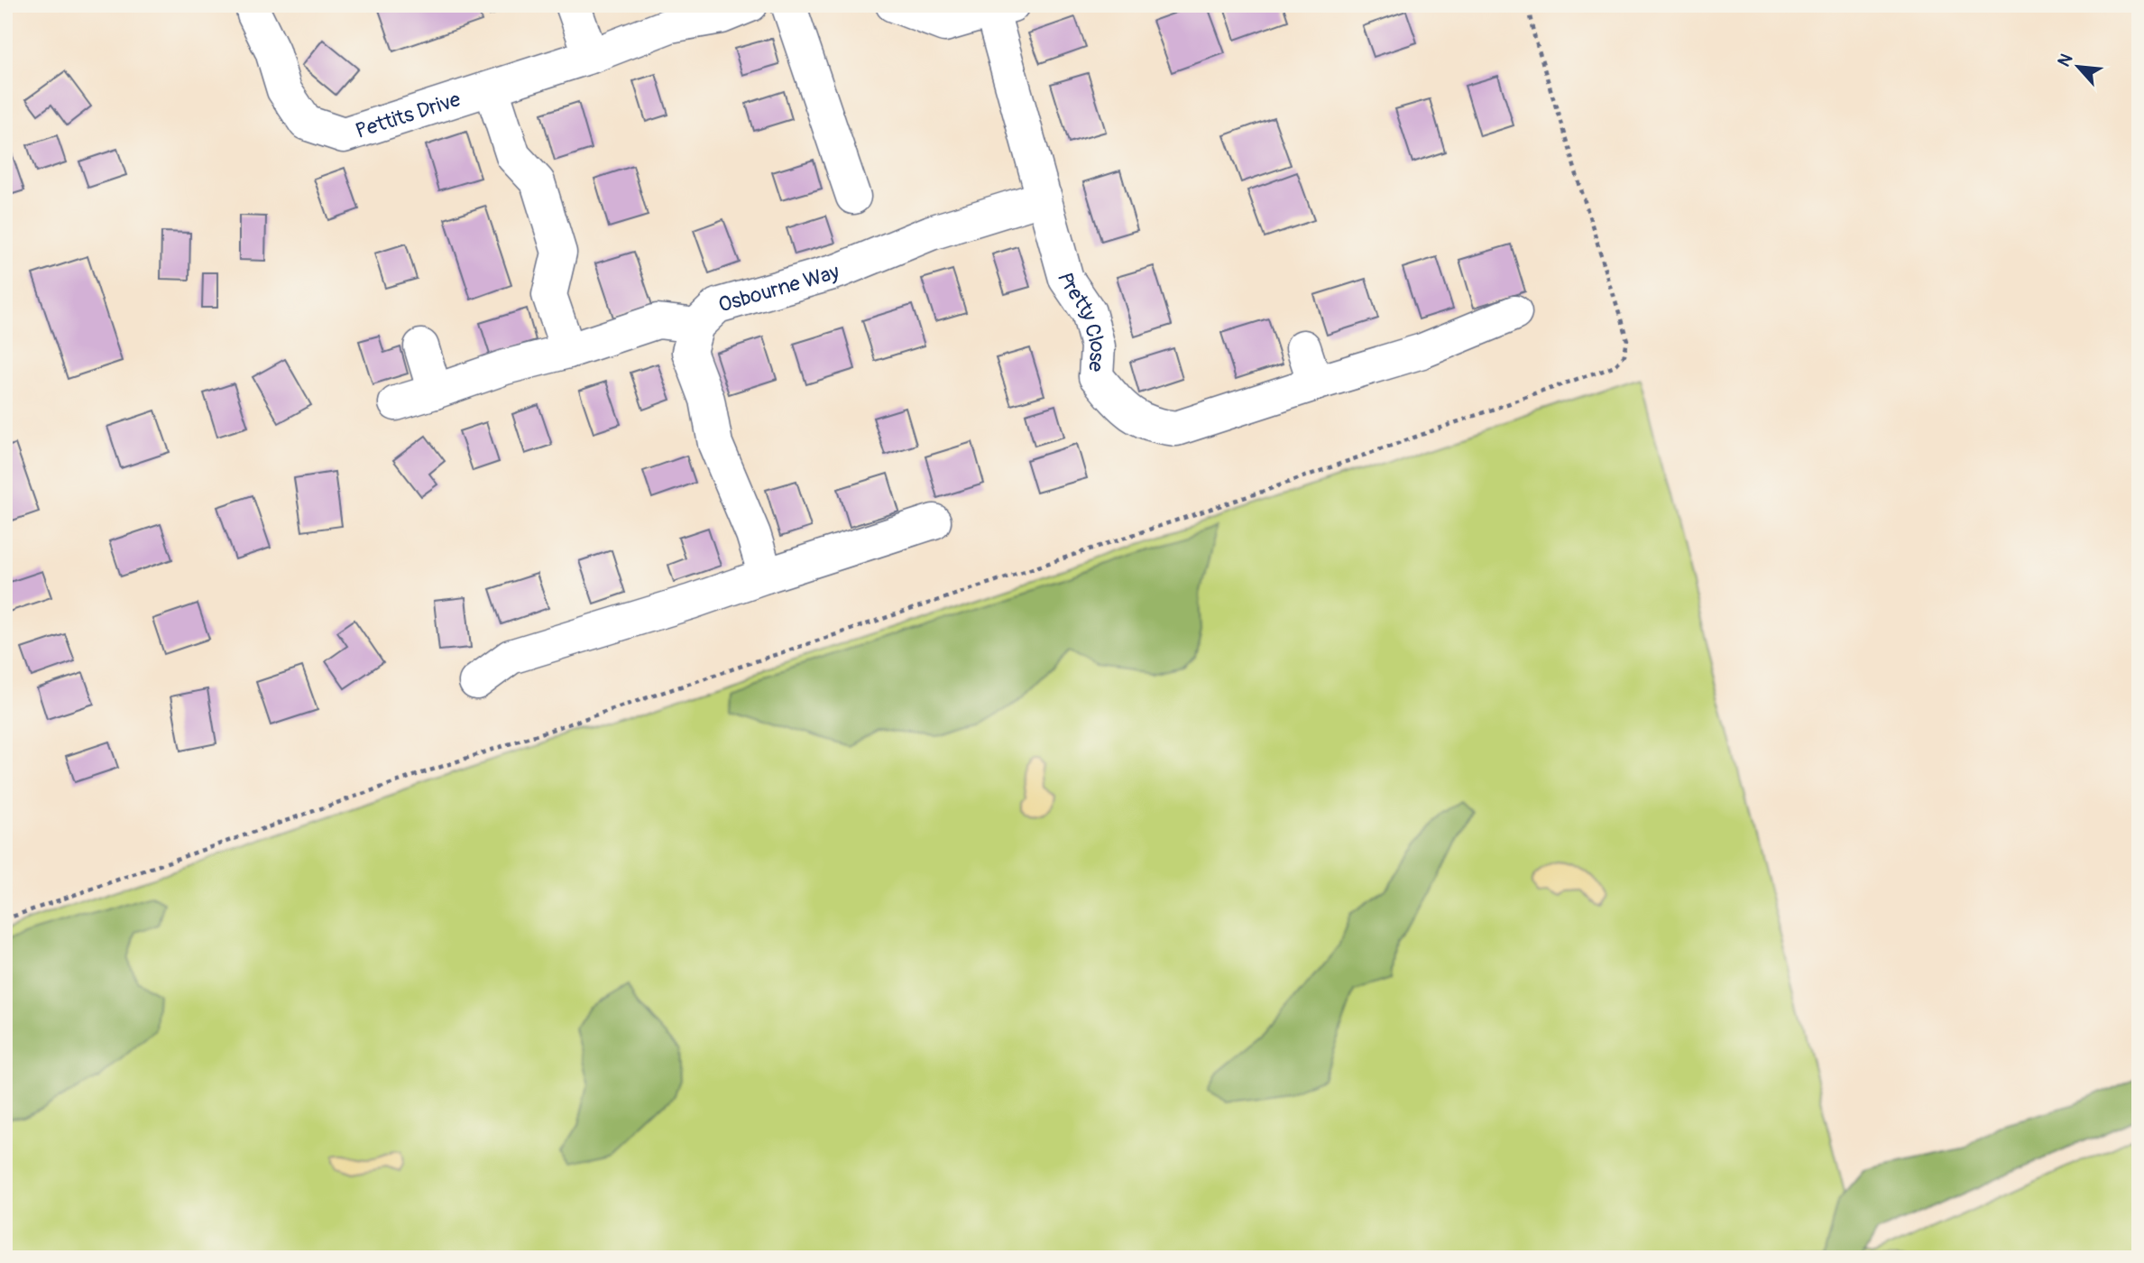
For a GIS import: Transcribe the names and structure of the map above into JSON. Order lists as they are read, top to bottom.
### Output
{
  "streets": {
    "street": ["Pettits Drive", "Osbourne Way", "Pretty Close"]
  },
  "crossings": [
    ["Osbourne Way", "Pretty Close"]
  ],
  "north": "top left"
}
